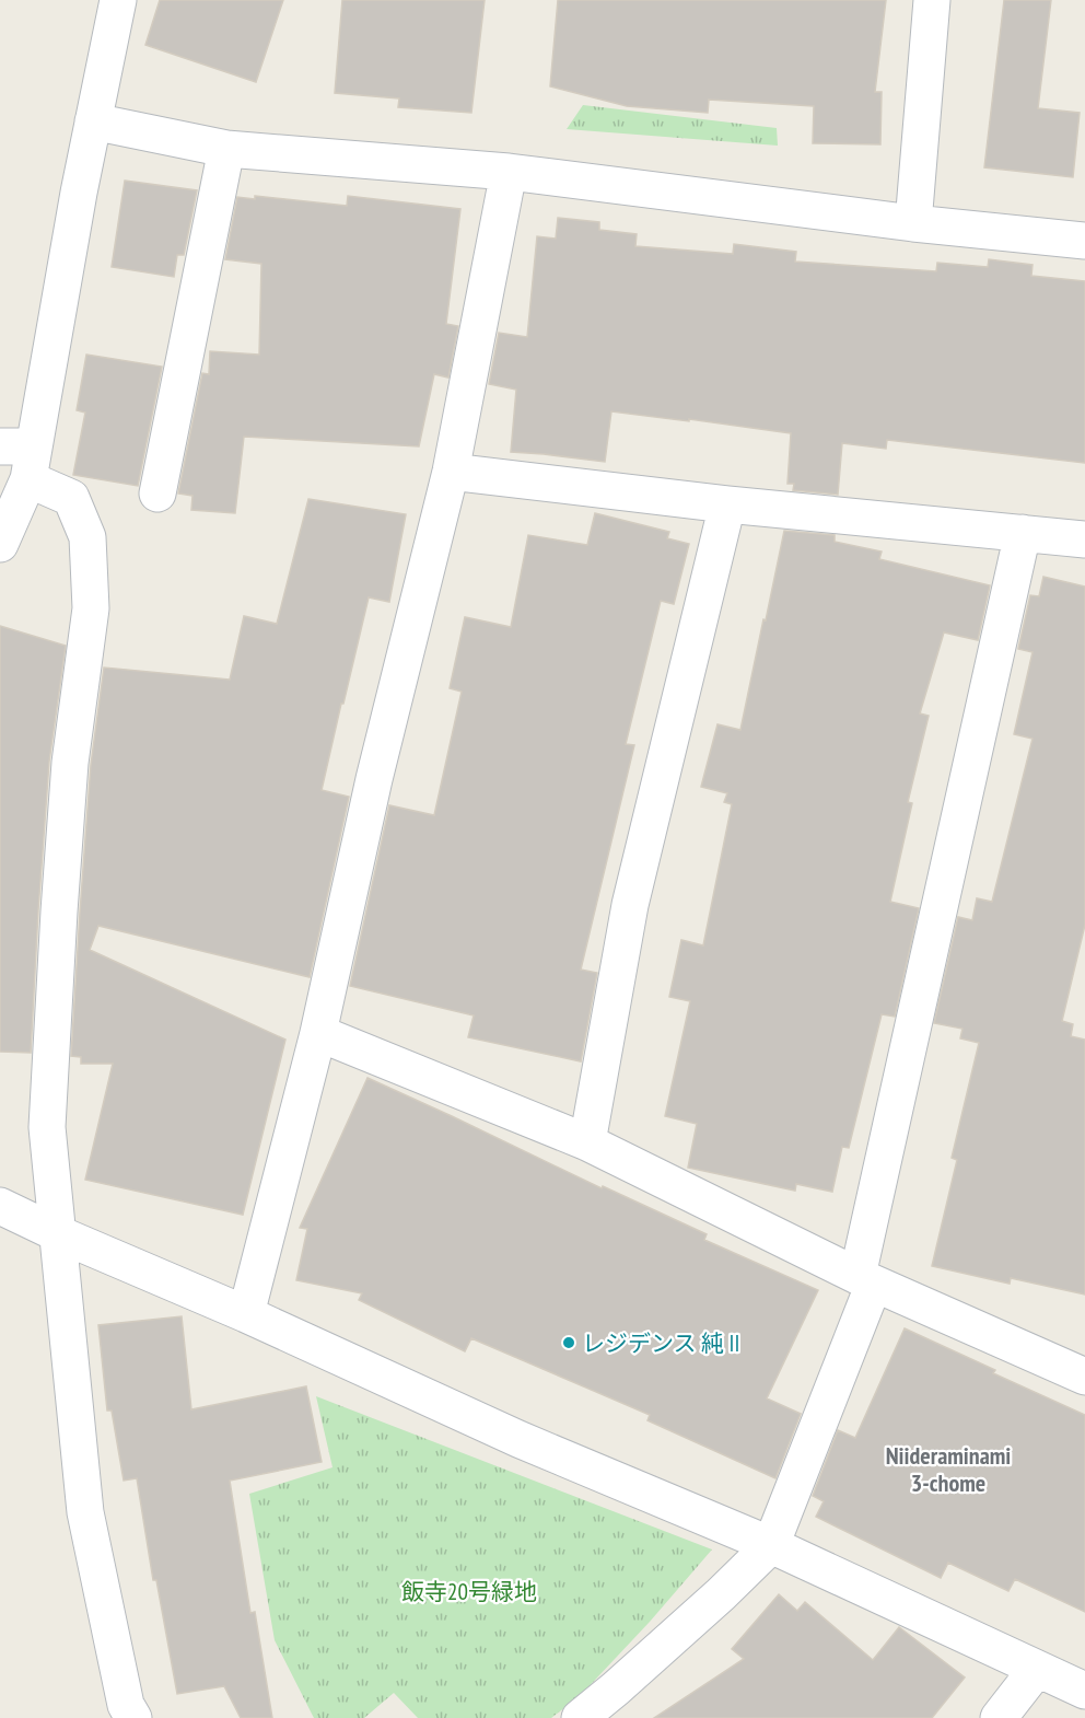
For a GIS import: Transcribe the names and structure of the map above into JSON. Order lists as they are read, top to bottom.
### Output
{
  "districts": ["Niideraminami 3-chome"],
  "parks": ["飯寺20号緑地"],
  "places": ["レジデンス 純 II"]
}
